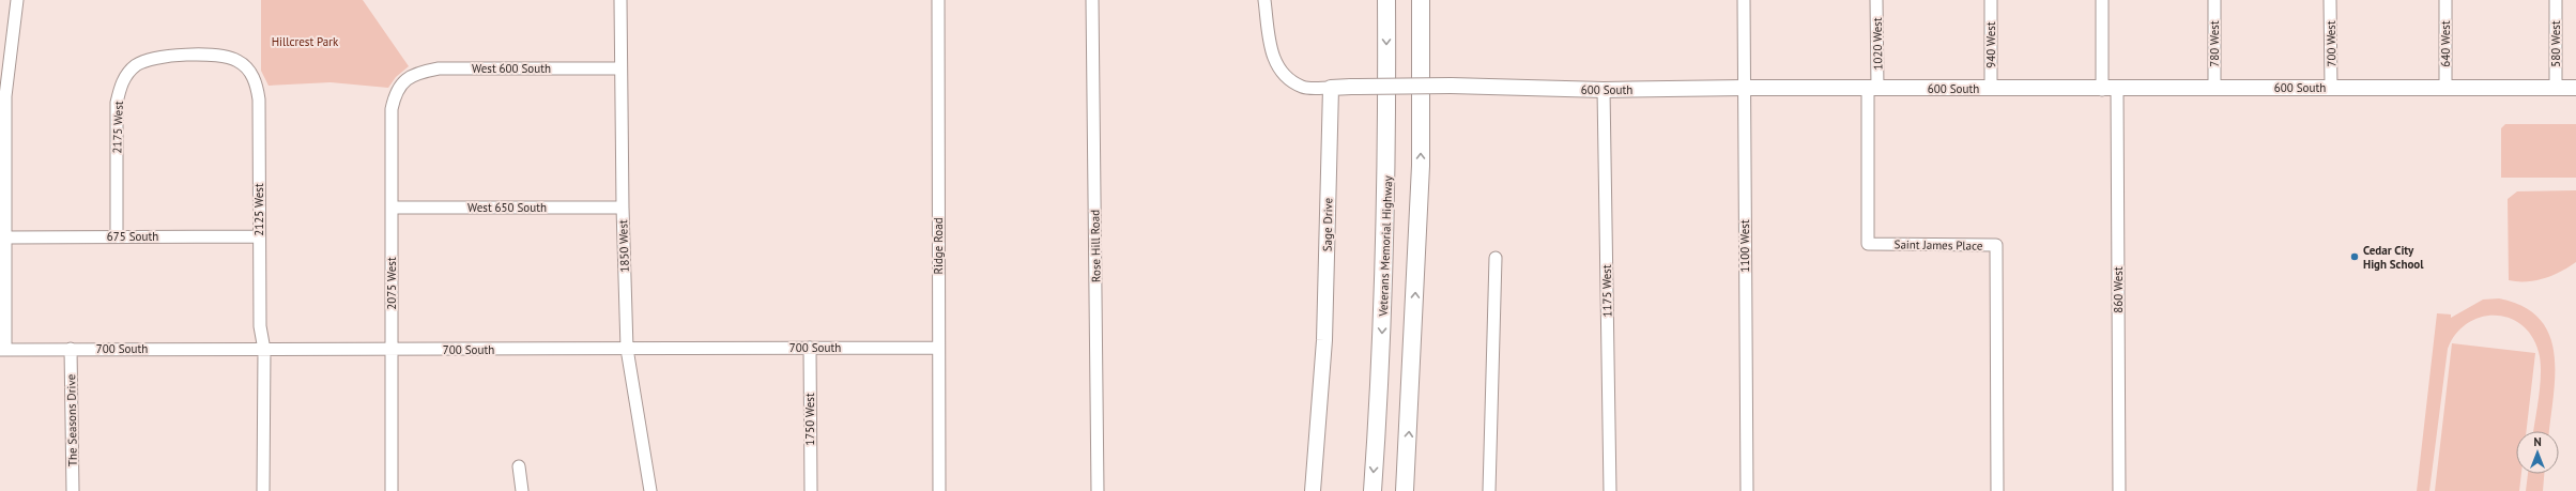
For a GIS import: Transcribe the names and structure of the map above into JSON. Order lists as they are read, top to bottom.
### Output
{
  "streets": {
    "highway": ["Veterans Memorial Highway"],
    "main road": ["600 South", "Sage Drive"],
    "street": [
      "1020 West",
      "780 West",
      "700 West",
      "640 West",
      "580 West",
      "940 West",
      "West 600 South",
      "2175 West",
      "West 650 South",
      "2125 West",
      "675 South",
      "Saint James Place",
      "1850 West",
      "Ridge Road",
      "Rose Hill Road",
      "1100 West",
      "2075 West",
      "860 West",
      "1175 West",
      "700 South",
      "1750 West",
      "The Seasons Drive"
    ]
  },
  "crossings": [
    ["1020 West", "600 South"],
    ["1020 West", "Saint James Place"],
    ["780 West", "600 South"],
    ["700 West", "600 South"],
    ["640 West", "600 South"],
    ["580 West", "600 South"],
    ["940 West", "600 South"],
    ["West 600 South", "1850 West"],
    ["West 600 South", "2075 West"],
    ["600 South", "Sage Drive"],
    ["600 South", "Saint James Place"],
    ["600 South", "1100 West"],
    ["600 South", "860 West"],
    ["600 South", "1175 West"],
    ["2175 West", "2125 West"],
    ["2175 West", "675 South"],
    ["West 650 South", "1850 West"],
    ["West 650 South", "2075 West"],
    ["2125 West", "675 South"],
    ["2125 West", "700 South"],
    ["1850 West", "700 South"],
    ["Ridge Road", "700 South"],
    ["2075 West", "700 South"],
    ["700 South", "1750 West"],
    ["700 South", "The Seasons Drive"]
  ],
  "parks": ["Hillcrest Park"],
  "places": ["Cedar City High School"],
  "north": "top"
}
